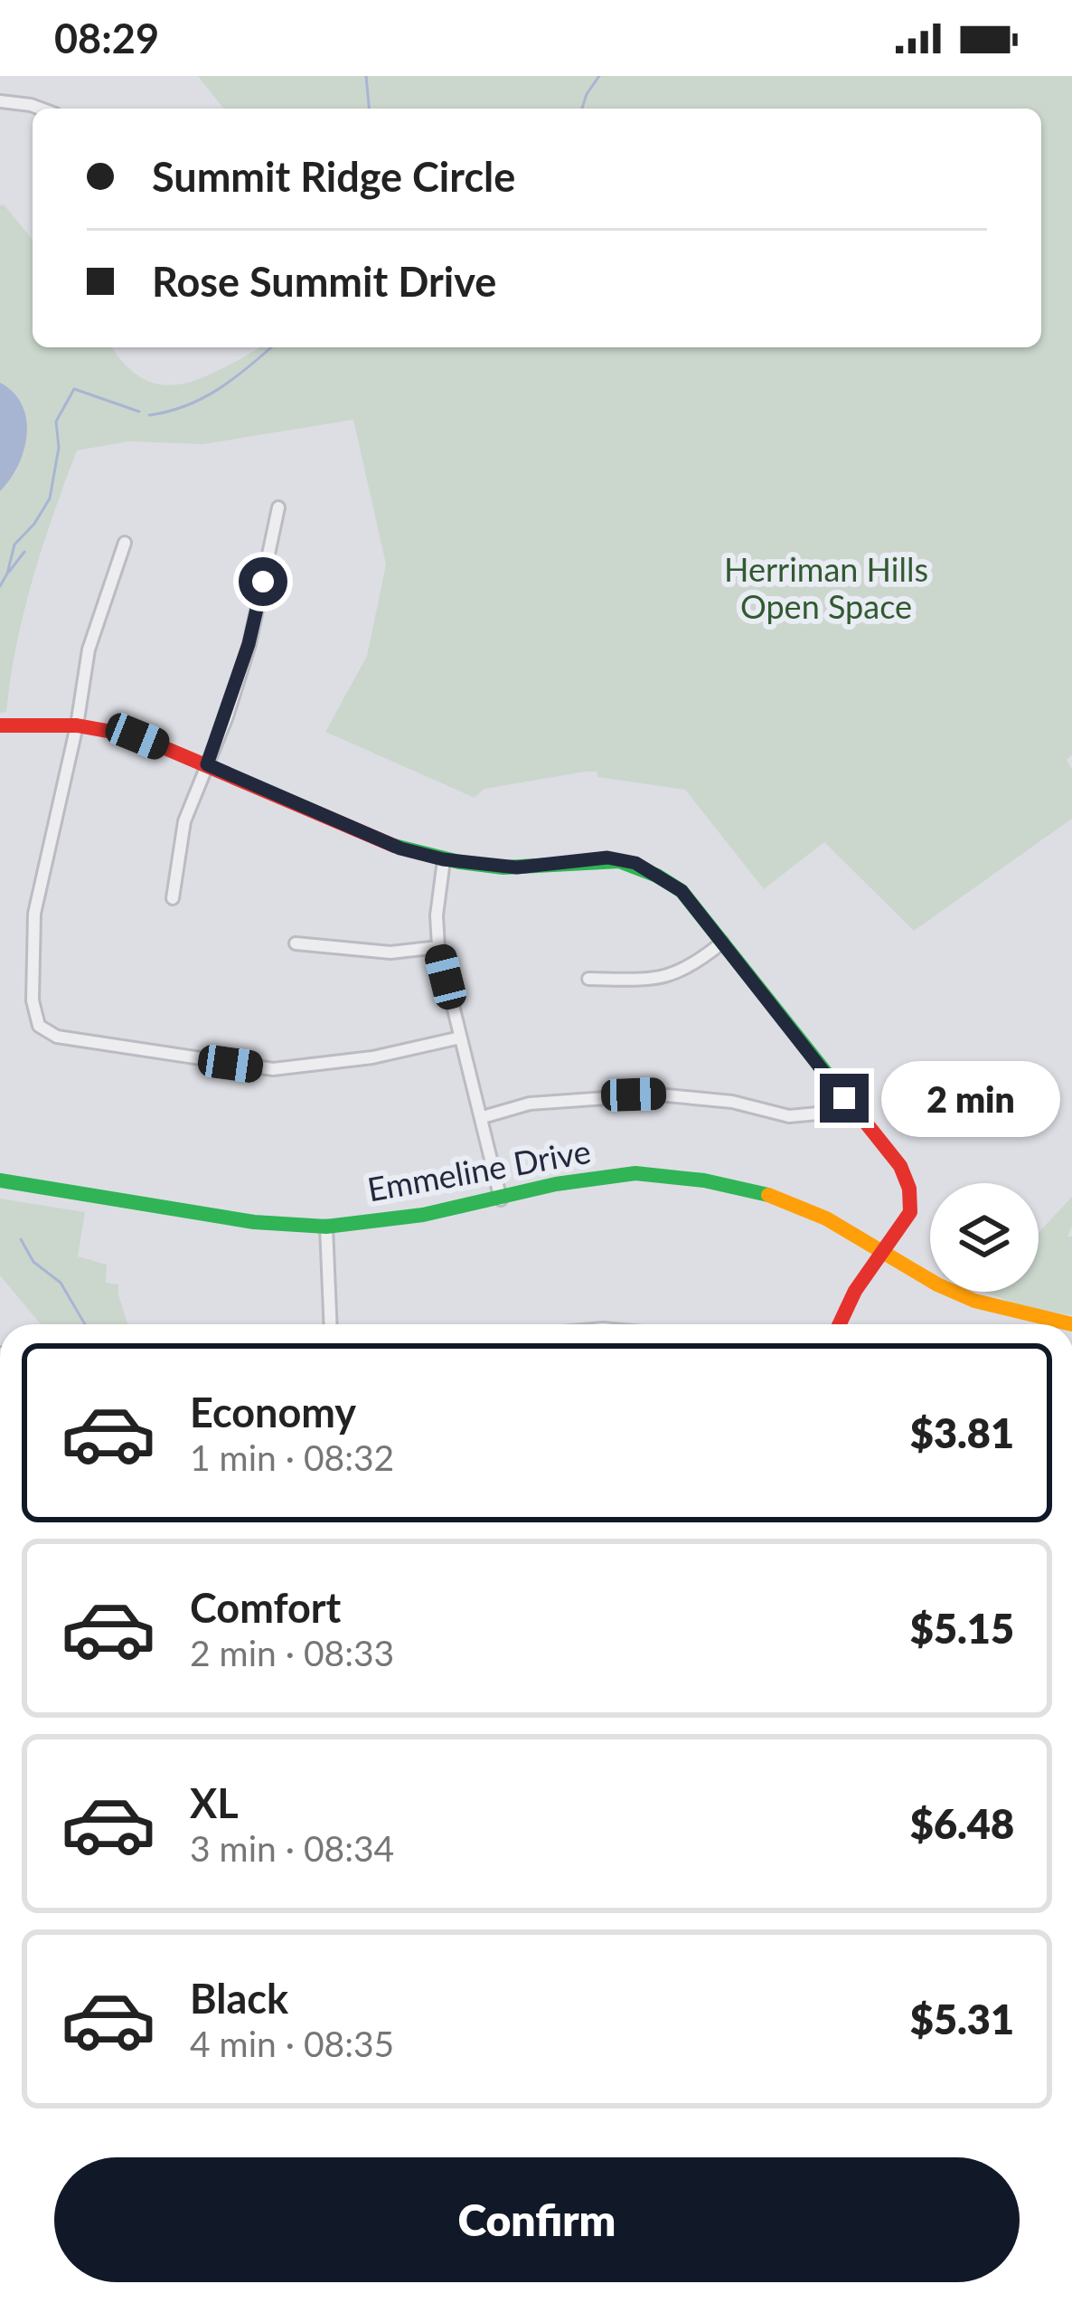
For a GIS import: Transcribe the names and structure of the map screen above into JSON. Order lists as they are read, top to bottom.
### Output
{
  "streets": {
    "street": ["Emmeline Drive"]
  },
  "parks": ["Herriman Hills Open Space"],
  "page": {
    "status": "08:29",
    "banner": ["Summit Ridge Circle", "Rose Summit Drive"],
    "bubble": "2 min",
    "list": [
      {
        "name": "Economy",
        "note": "1 min · 08:32",
        "value": "$3.81"
      },
      {
        "name": "Comfort",
        "note": "2 min · 08:33",
        "value": "$5.15"
      },
      {
        "name": "XL",
        "note": "3 min · 08:34",
        "value": "$6.48"
      },
      {
        "name": "Black",
        "note": "4 min · 08:35",
        "value": "$5.31"
      }
    ],
    "buttons": "Confirm"
  }
}
